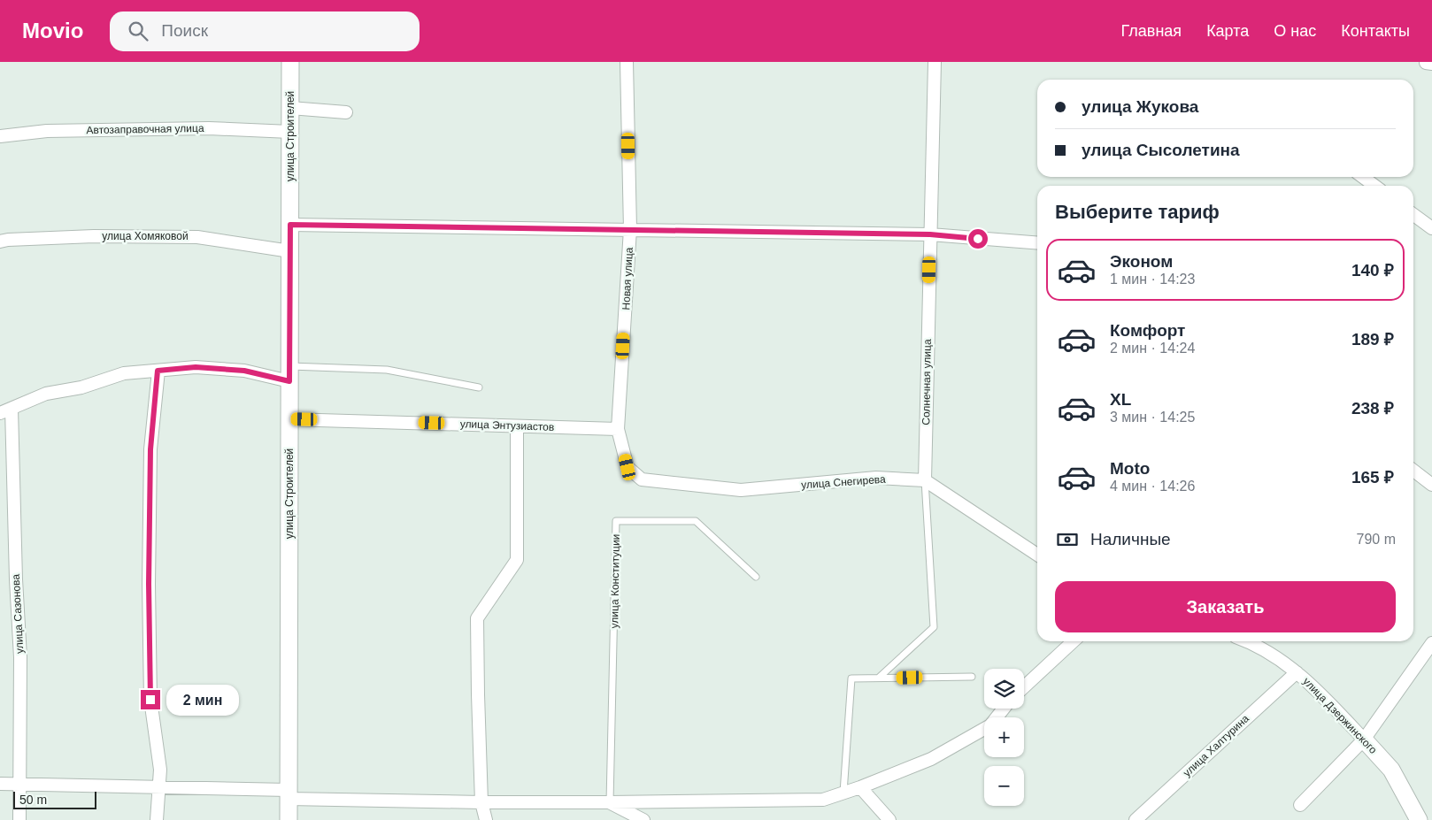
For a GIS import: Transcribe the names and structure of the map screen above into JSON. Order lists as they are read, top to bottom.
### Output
{
  "streets": {
    "main road": ["улица Строителей", "улица Дзержинского"],
    "street": [
      "Автозаправочная улица",
      "улица Хомяковой",
      "Новая улица",
      "Солнечная улица",
      "улица Энтузиастов",
      "улица Снегирева",
      "улица Сазонова",
      "улица Халтурина"
    ],
    "lane": ["улица Конституции"]
  },
  "crossings": [
    ["Автозаправочная улица", "улица Строителей"],
    ["улица Строителей", "улица Хомяковой"],
    ["улица Строителей", "улица Энтузиастов"],
    ["Новая улица", "улица Энтузиастов"],
    ["Новая улица", "улица Снегирева"],
    ["Солнечная улица", "улица Снегирева"],
    ["улица Дзержинского", "улица Халтурина"]
  ],
  "scale_bar": "50 m",
  "page": {
    "header": "Movio",
    "search": "Поиск",
    "nav": [
      "Главная",
      "Карта",
      "О нас",
      "Контакты"
    ],
    "banner": ["улица Жукова", "улица Сысолетина"],
    "heading": "Выберите тариф",
    "list": [
      {
        "name": "Эконом",
        "note": "1 мин · 14:23",
        "value": "140 ₽"
      },
      {
        "name": "Комфорт",
        "note": "2 мин · 14:24",
        "value": "189 ₽"
      },
      {
        "name": "XL",
        "note": "3 мин · 14:25",
        "value": "238 ₽"
      },
      {
        "name": "Moto",
        "note": "4 мин · 14:26",
        "value": "165 ₽"
      }
    ],
    "pay": ["Наличные", "790 m"],
    "buttons": "Заказать",
    "map_buttons": ["+", "−"],
    "bubble": "2 мин",
    "scale": "50 m"
  }
}
